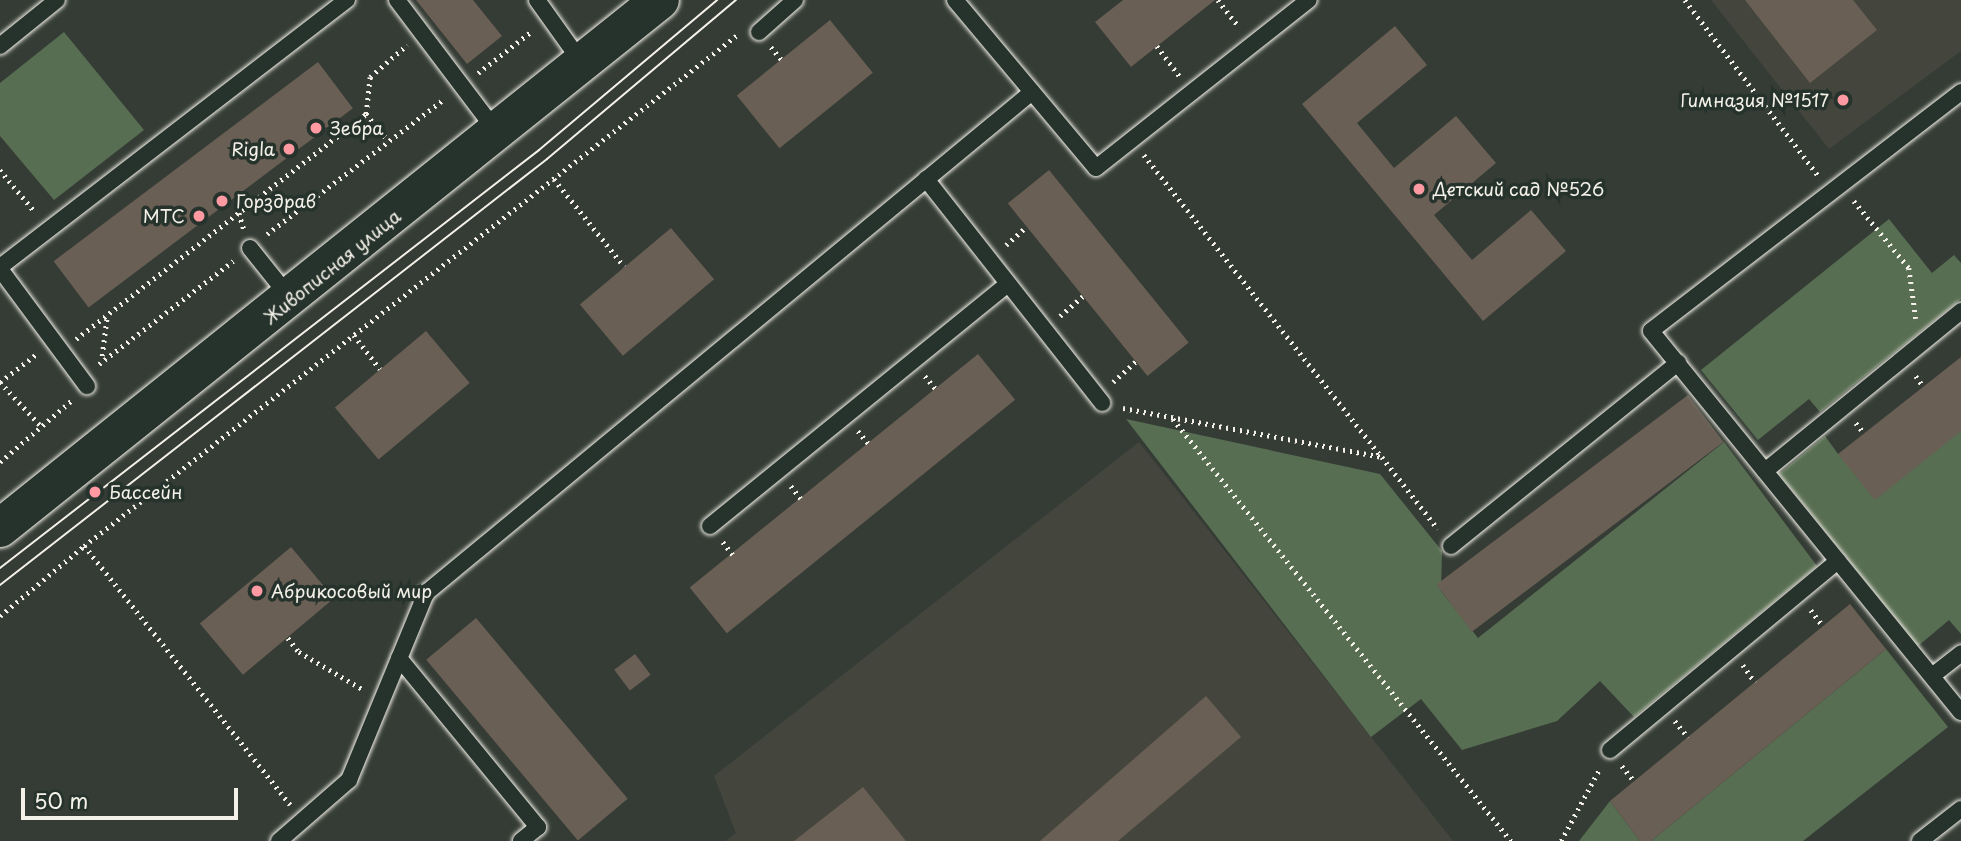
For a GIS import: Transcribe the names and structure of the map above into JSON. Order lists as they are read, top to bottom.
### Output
{
  "streets": {
    "street": ["Живописная улица"]
  },
  "places": [
    "Гимназия №1517",
    "Зебра",
    "Rigla",
    "Детский сад №526",
    "Горздрав",
    "МТС",
    "Бассейн",
    "Абрикосовый мир"
  ],
  "scale_bar": "50 m"
}
